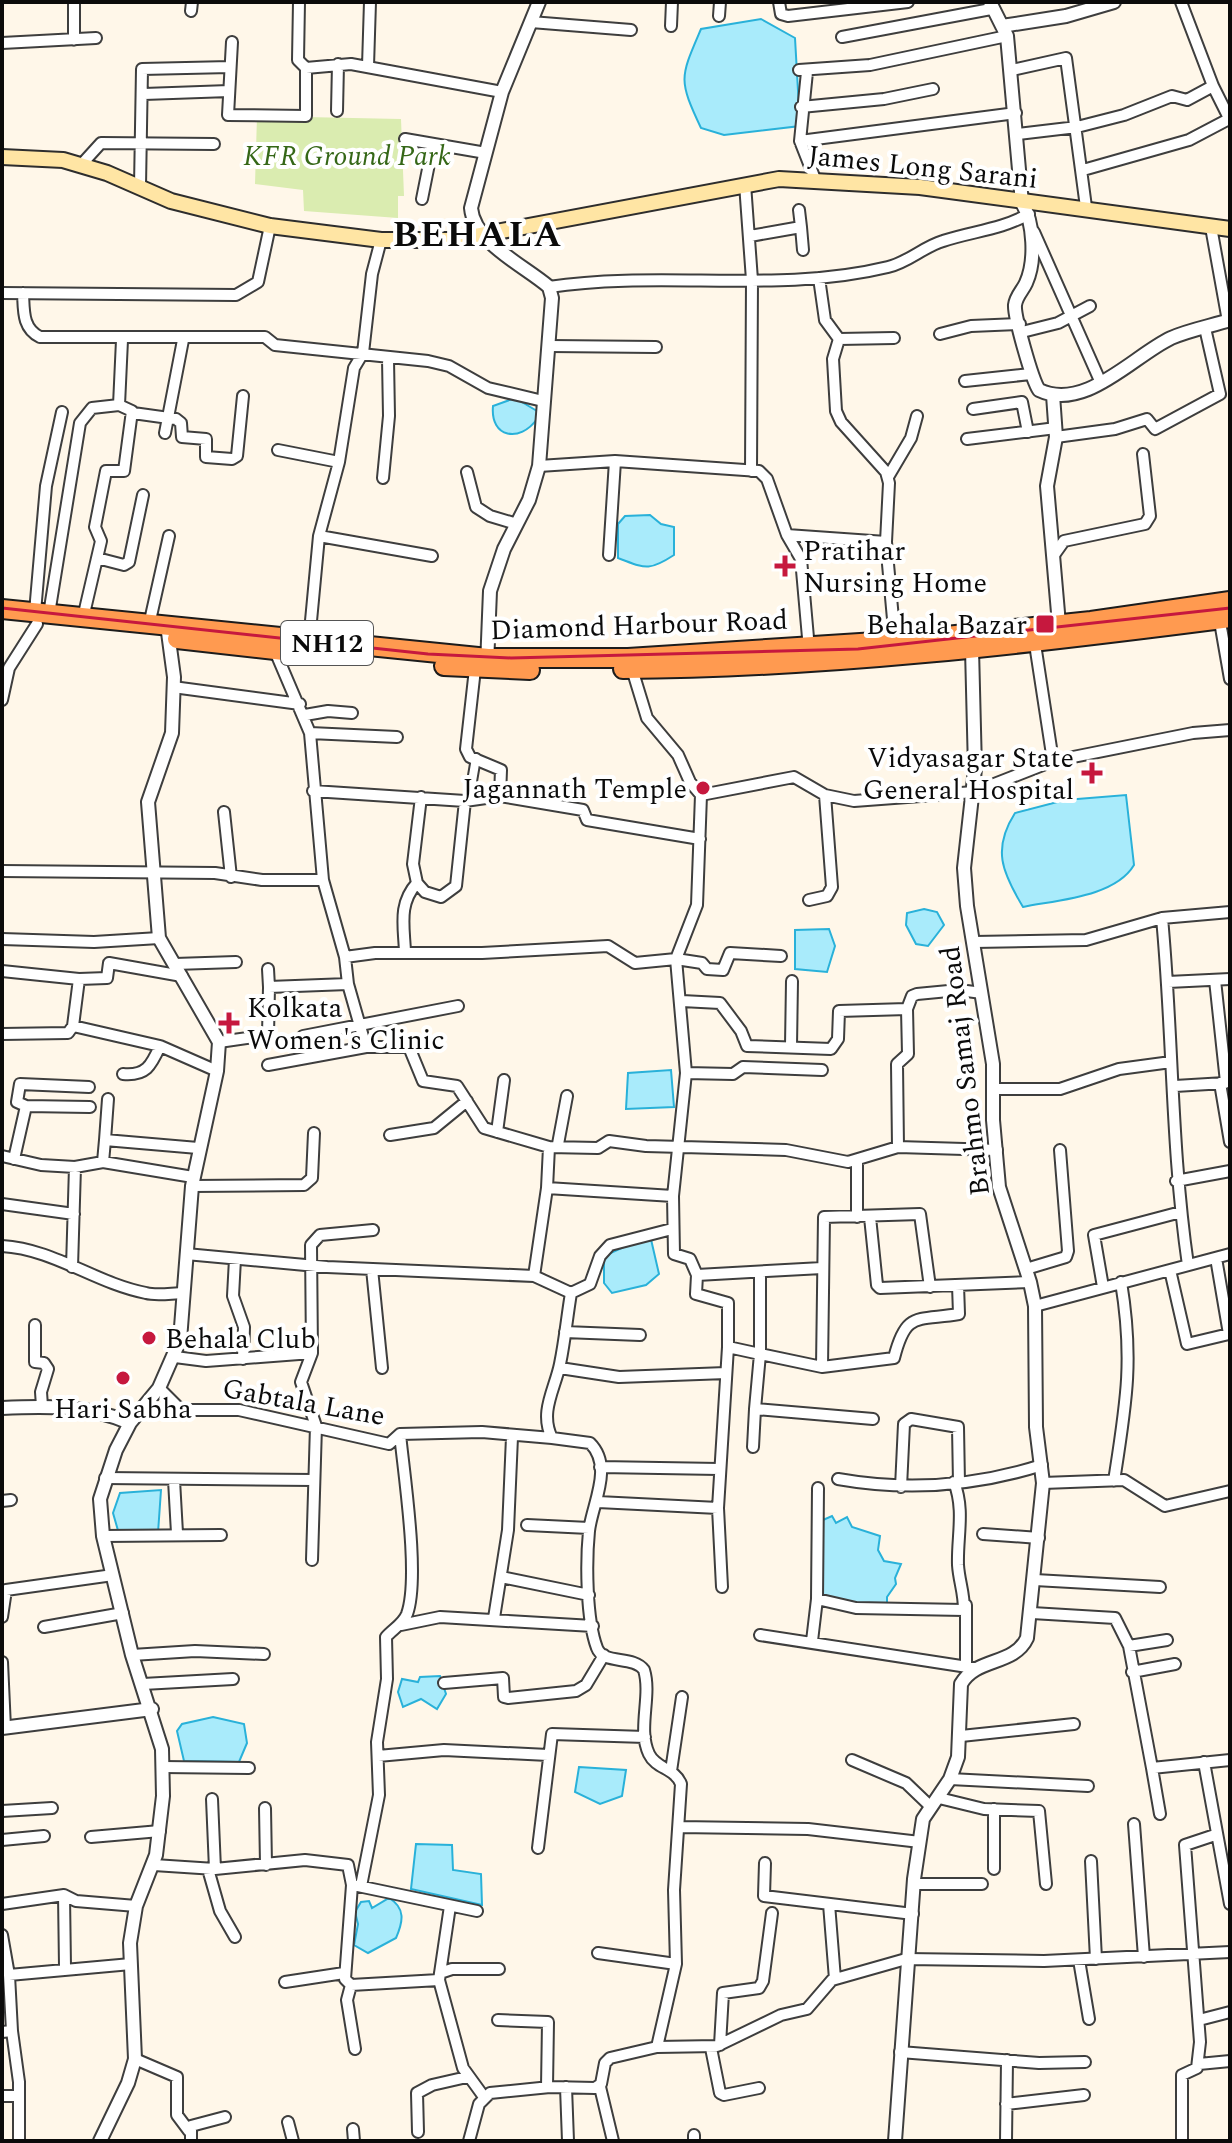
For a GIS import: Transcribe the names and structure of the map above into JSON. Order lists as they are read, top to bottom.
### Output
{
  "streets": {
    "highway": ["Diamond Harbour Road", "NH12"],
    "main road": ["James Long Sarani"],
    "street": ["Brahmo Samaj Road", "Gabtala Lane"]
  },
  "crossings": [
    ["Diamond Harbour Road", "Brahmo Samaj Road"]
  ],
  "districts": ["BEHALA"],
  "parks": ["KFR Ground Park"],
  "places": {
    "health": ["Pratihar Nursing Home", "Vidyasagar State General Hospital", "Kolkata Women's Clinic"],
    "transit": ["Behala Bazar"],
    "other": ["Jagannath Temple", "Behala Club", "Hari Sabha"]
  }
}
